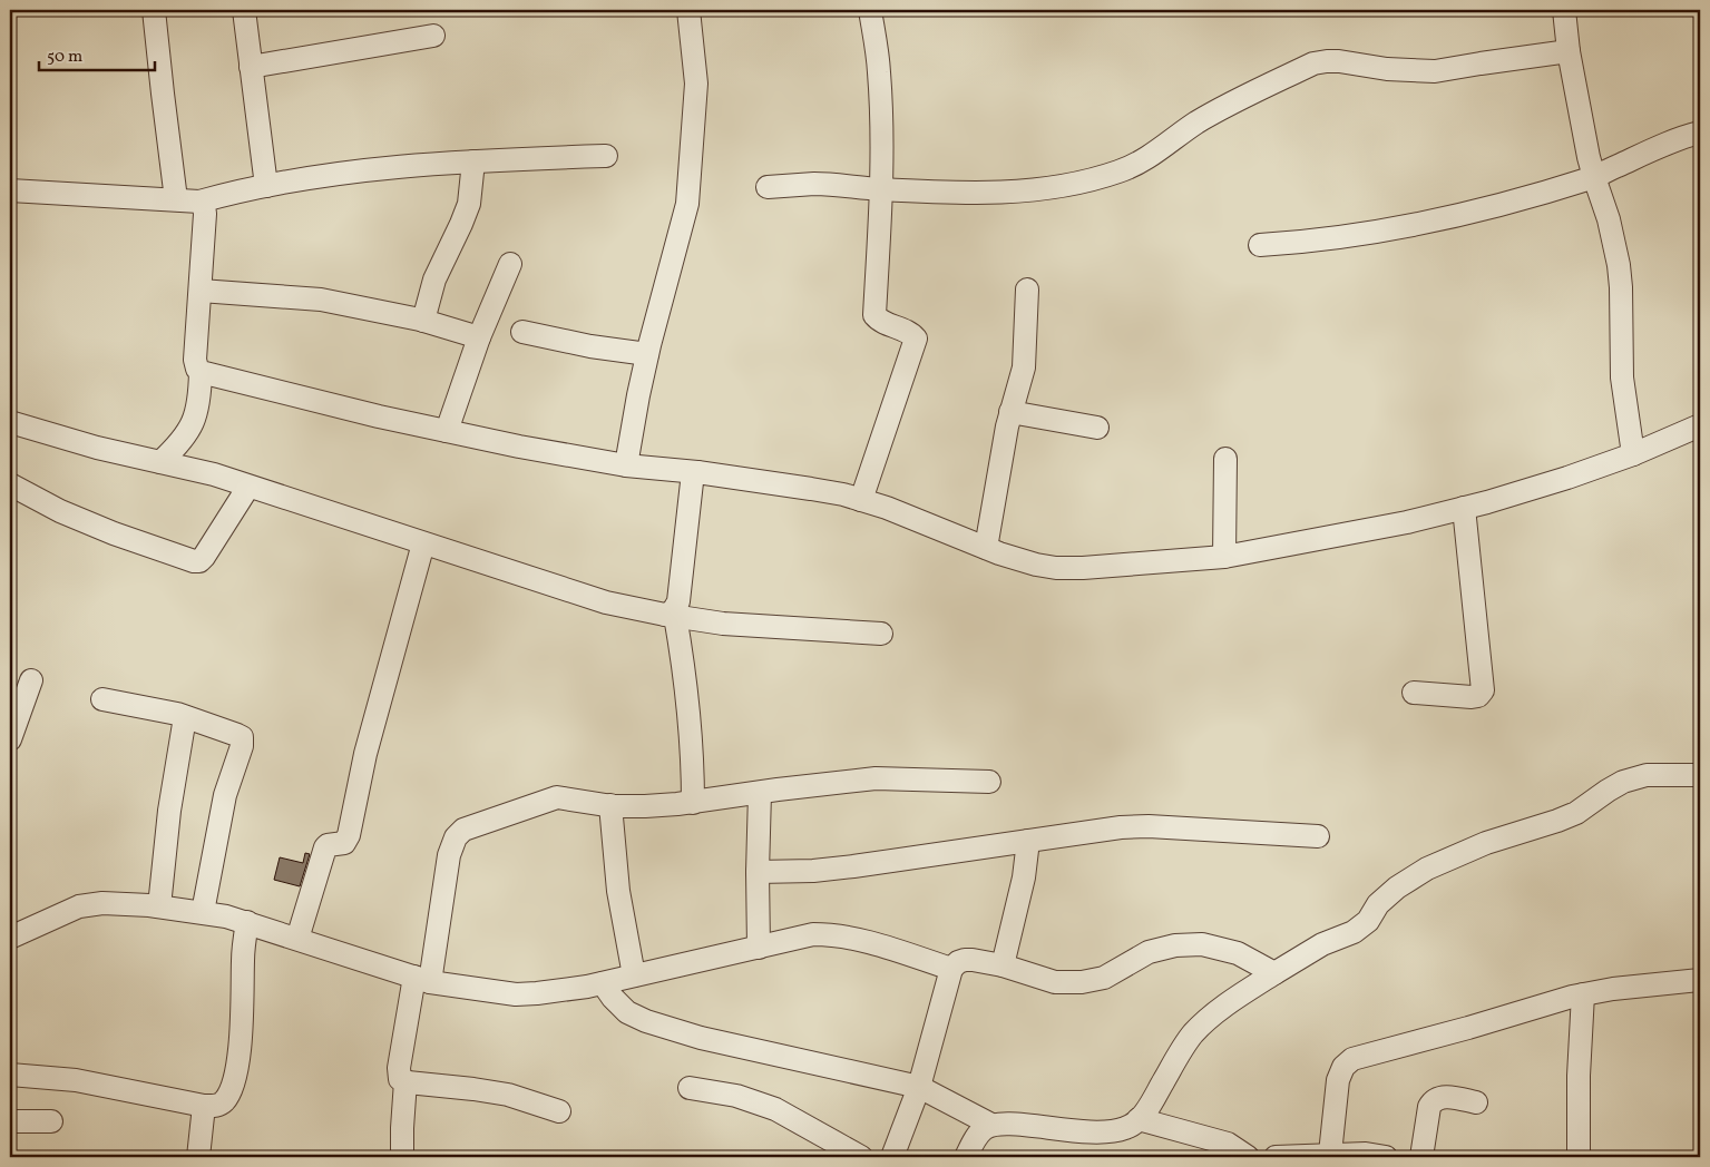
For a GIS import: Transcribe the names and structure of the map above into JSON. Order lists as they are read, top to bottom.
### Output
{
  "scale_bar": "50 m"
}
